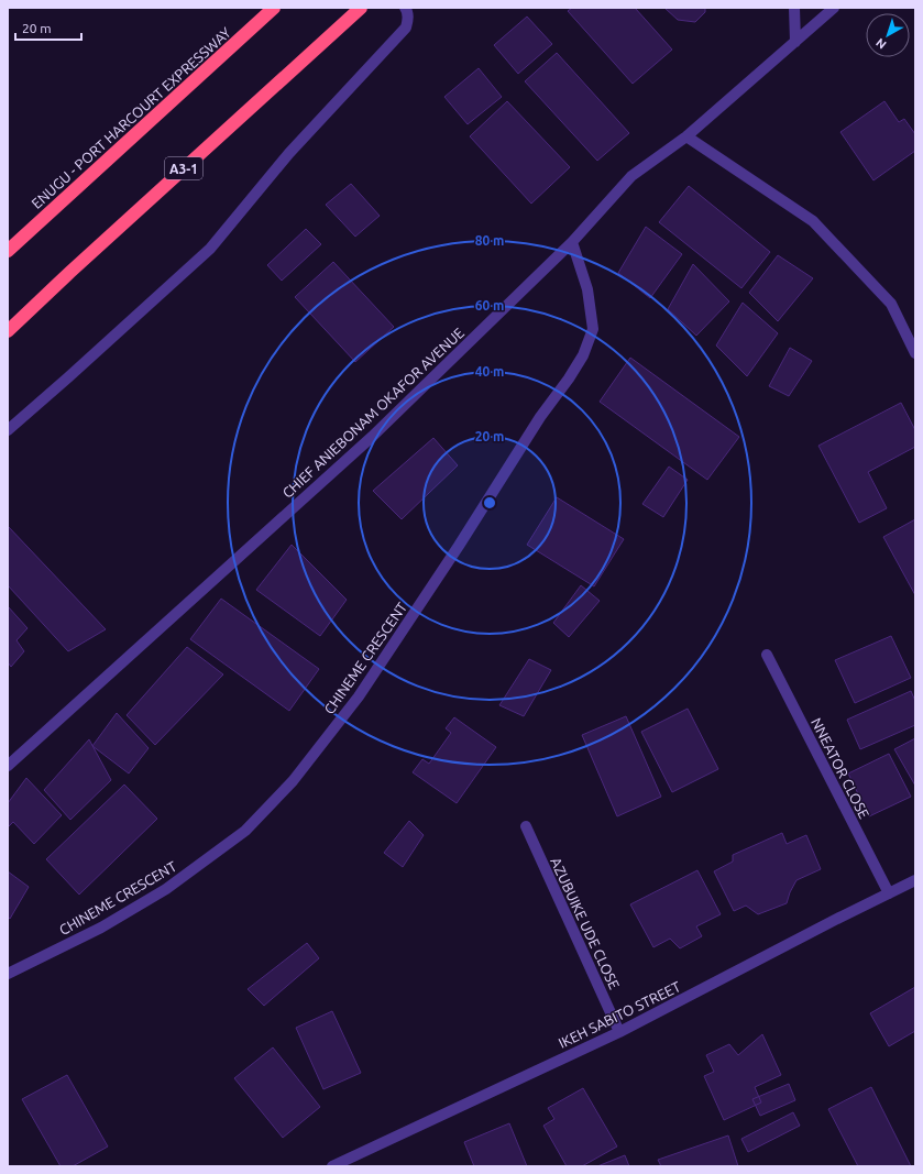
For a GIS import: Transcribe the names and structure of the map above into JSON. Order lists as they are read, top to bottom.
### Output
{
  "streets": {
    "highway": ["ENUGU - PORT HARCOURT EXPRESSWAY", "A3-1"],
    "street": [
      "CHIEF ANIEBONAM OKAFOR AVENUE",
      "CHINEME CRESCENT",
      "NNEATOR CLOSE",
      "AZUBUIKE UDE CLOSE",
      "IKEH SABITO STREET"
    ]
  },
  "crossings": [
    ["CHIEF ANIEBONAM OKAFOR AVENUE", "CHINEME CRESCENT"],
    ["NNEATOR CLOSE", "IKEH SABITO STREET"],
    ["AZUBUIKE UDE CLOSE", "IKEH SABITO STREET"]
  ],
  "scale_bar": "20 m",
  "north": "bottom left",
  "rings": [
    "80 m",
    "60 m",
    "40 m",
    "20 m"
  ]
}
